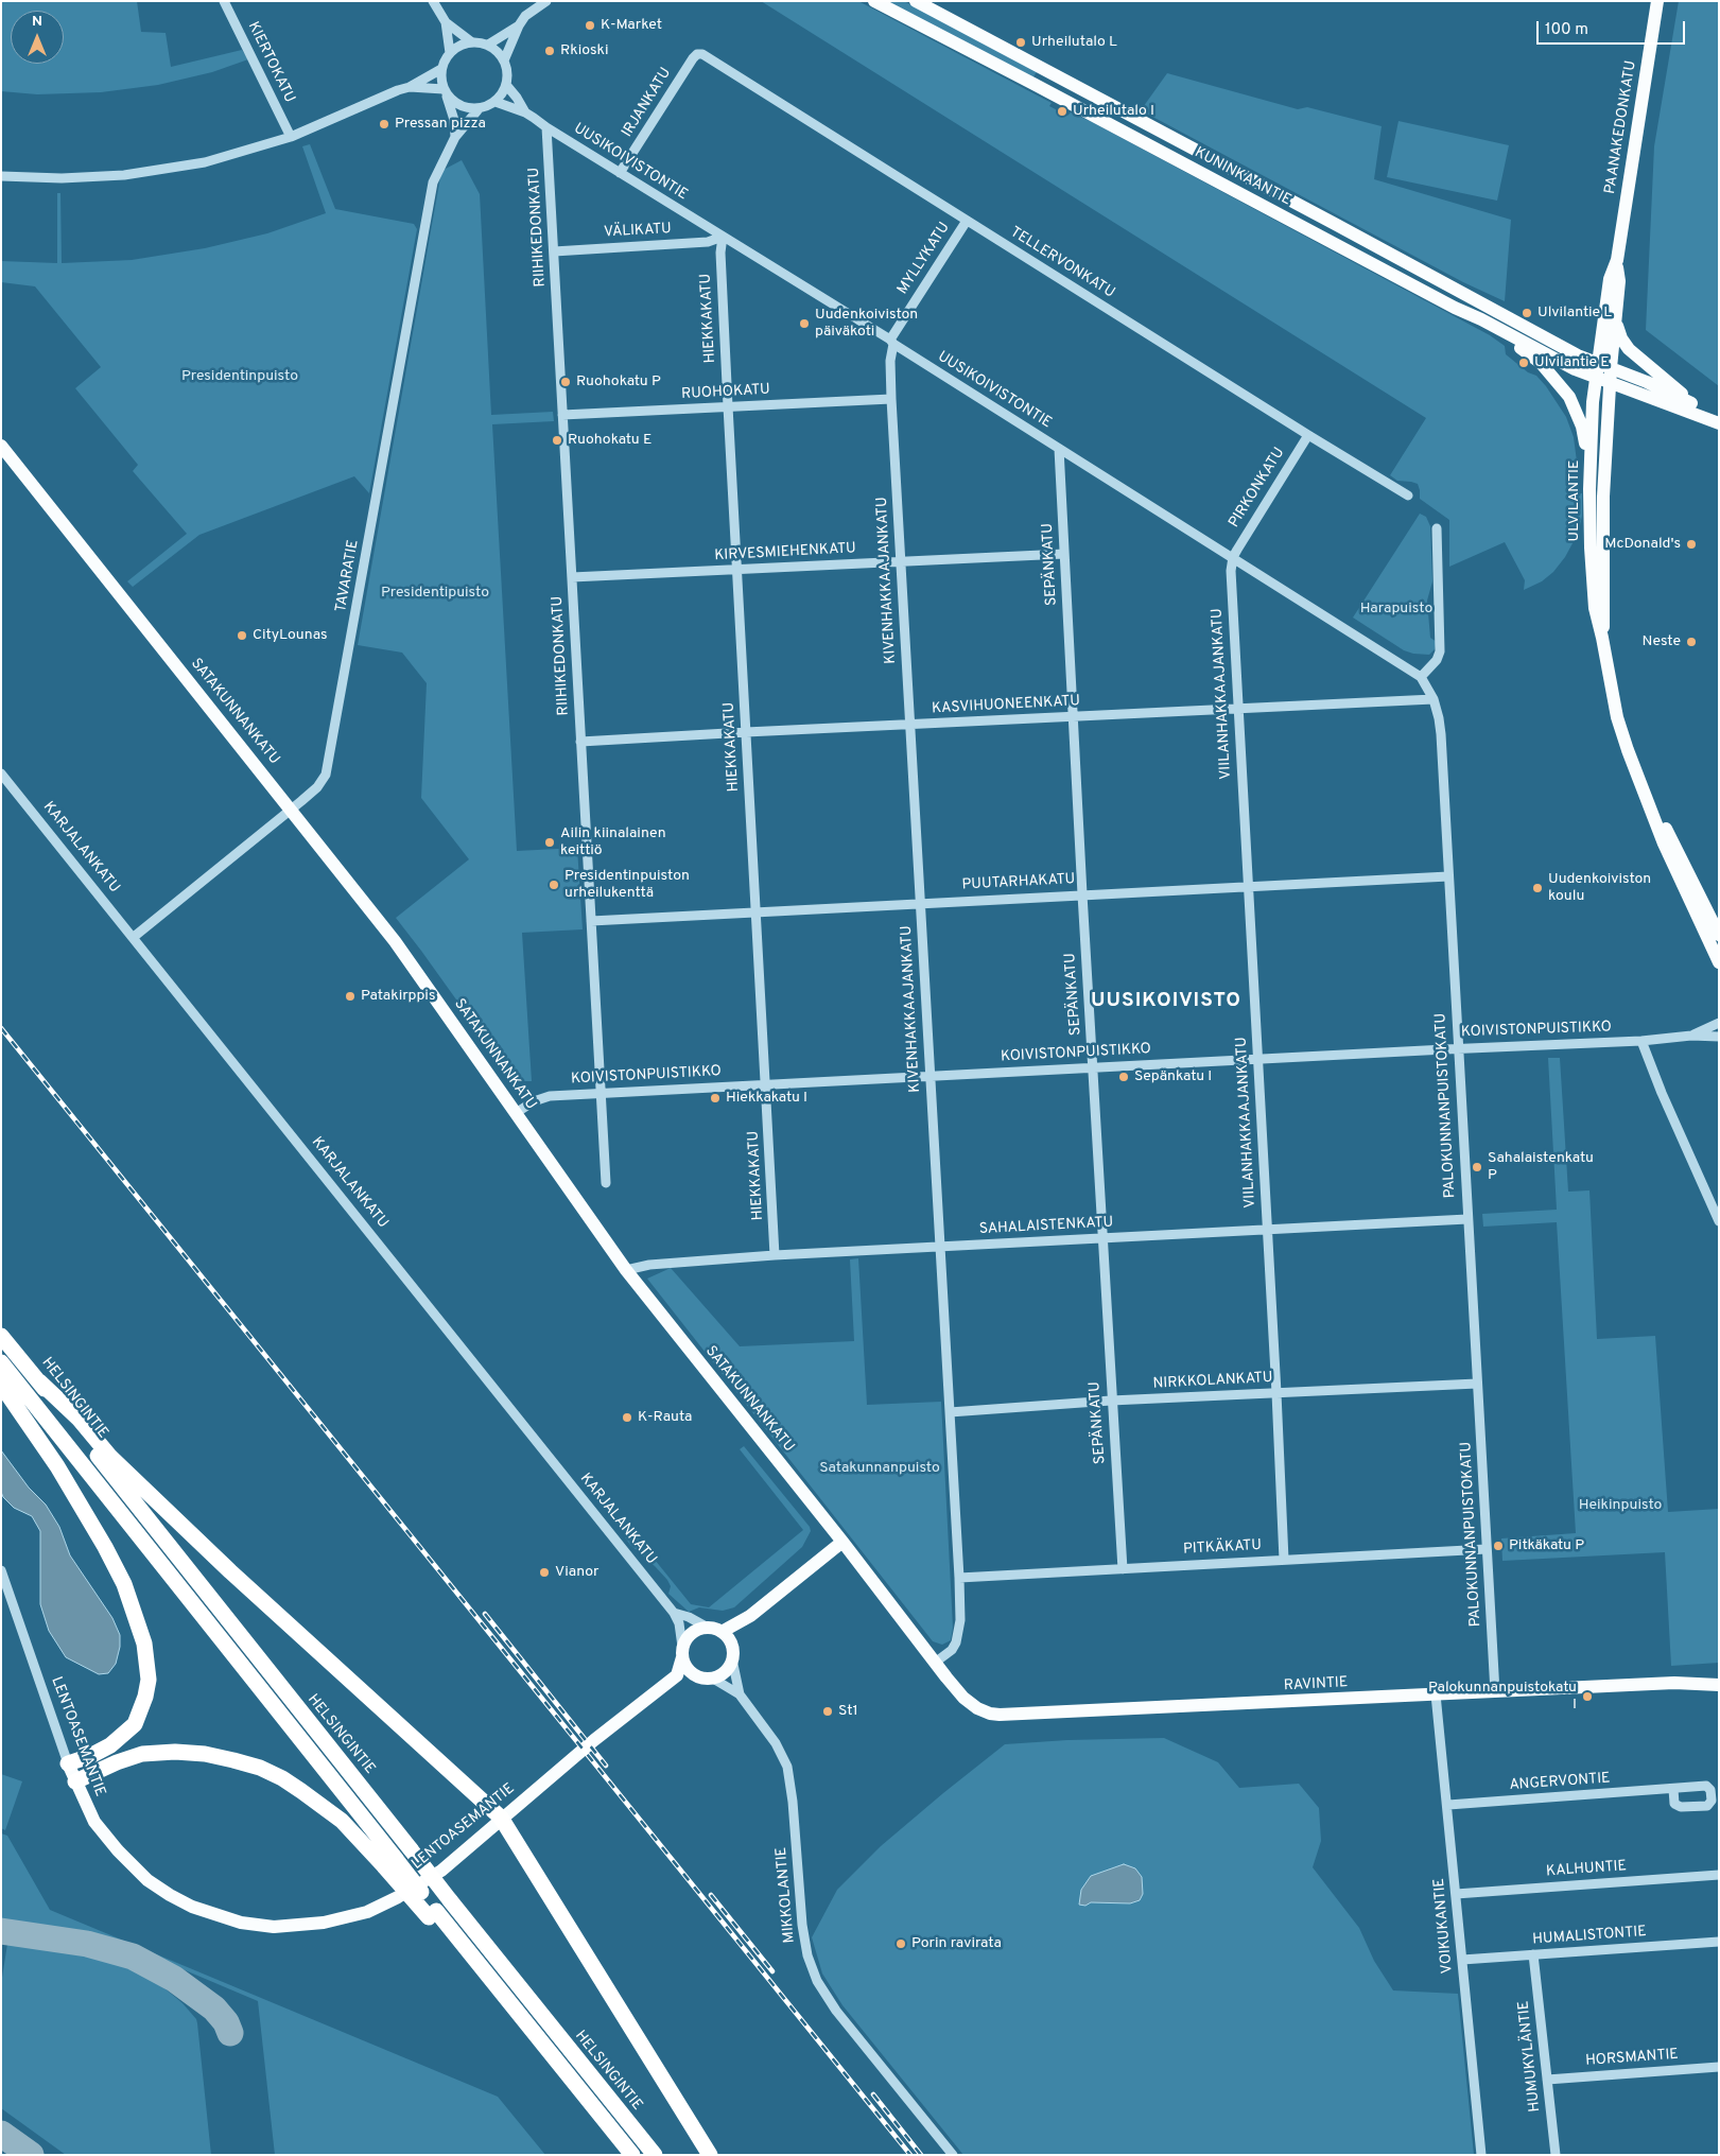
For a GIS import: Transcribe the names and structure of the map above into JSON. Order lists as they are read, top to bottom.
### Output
{
  "streets": {
    "highway": ["HELSINGINTIE"],
    "main road": [
      "PAANAKEDONKATU",
      "KUNINKAANTIE",
      "ULVILANTIE",
      "SATAKUNNANKATU",
      "RAVINTIE",
      "LENTOASEMANTIE"
    ],
    "street": [
      "KIERTOKATU",
      "IRJANKATU",
      "UUSIKOIVISTONTIE",
      "RIIHIKEDONKATU",
      "VÄLIKATU",
      "MYLLYKATU",
      "TELLERVONKATU",
      "HIEKKAKATU",
      "RUOHOKATU",
      "PIRKONKATU",
      "KIRVESMIEHENKATU",
      "SEPÄNKATU",
      "TAVARATIE",
      "KIVENHAKKAAJANKATU",
      "VIILANHAKKAAJANKATU",
      "KASVIHUONEENKATU",
      "KARJALANKATU",
      "PUUTARHAKATU",
      "KOIVISTONPUISTIKKO",
      "PALOKUNNANPUISTOKATU",
      "SAHALAISTENKATU",
      "NIRKKOLANKATU",
      "PITKÄKATU",
      "ANGERVONTIE",
      "KALHUNTIE",
      "MIKKOLANTIE",
      "VOIKUKANTIE",
      "HUMALISTONTIE",
      "HUMUKYLÄNTIE",
      "HORSMANTIE"
    ]
  },
  "crossings": [
    ["IRJANKATU", "UUSIKOIVISTONTIE"],
    ["IRJANKATU", "TELLERVONKATU"],
    ["PAANAKEDONKATU", "KUNINKAANTIE"],
    ["PAANAKEDONKATU", "ULVILANTIE"],
    ["UUSIKOIVISTONTIE", "RIIHIKEDONKATU"],
    ["UUSIKOIVISTONTIE", "VÄLIKATU"],
    ["UUSIKOIVISTONTIE", "MYLLYKATU"],
    ["UUSIKOIVISTONTIE", "HIEKKAKATU"],
    ["UUSIKOIVISTONTIE", "PIRKONKATU"],
    ["UUSIKOIVISTONTIE", "SEPÄNKATU"],
    ["UUSIKOIVISTONTIE", "KIVENHAKKAAJANKATU"],
    ["UUSIKOIVISTONTIE", "VIILANHAKKAAJANKATU"],
    ["UUSIKOIVISTONTIE", "PALOKUNNANPUISTOKATU"],
    ["KUNINKAANTIE", "ULVILANTIE"],
    ["RIIHIKEDONKATU", "VÄLIKATU"],
    ["RIIHIKEDONKATU", "RUOHOKATU"],
    ["RIIHIKEDONKATU", "KIRVESMIEHENKATU"],
    ["RIIHIKEDONKATU", "KASVIHUONEENKATU"],
    ["RIIHIKEDONKATU", "PUUTARHAKATU"],
    ["RIIHIKEDONKATU", "KOIVISTONPUISTIKKO"],
    ["VÄLIKATU", "HIEKKAKATU"],
    ["MYLLYKATU", "TELLERVONKATU"],
    ["MYLLYKATU", "KIVENHAKKAAJANKATU"],
    ["TELLERVONKATU", "PIRKONKATU"],
    ["HIEKKAKATU", "RUOHOKATU"],
    ["HIEKKAKATU", "KIRVESMIEHENKATU"],
    ["HIEKKAKATU", "KASVIHUONEENKATU"],
    ["HIEKKAKATU", "PUUTARHAKATU"],
    ["HIEKKAKATU", "KOIVISTONPUISTIKKO"],
    ["HIEKKAKATU", "SAHALAISTENKATU"],
    ["RUOHOKATU", "KIVENHAKKAAJANKATU"],
    ["PIRKONKATU", "VIILANHAKKAAJANKATU"],
    ["KIRVESMIEHENKATU", "SEPÄNKATU"],
    ["KIRVESMIEHENKATU", "KIVENHAKKAAJANKATU"],
    ["SEPÄNKATU", "KASVIHUONEENKATU"],
    ["SEPÄNKATU", "PUUTARHAKATU"],
    ["SEPÄNKATU", "KOIVISTONPUISTIKKO"],
    ["SEPÄNKATU", "SAHALAISTENKATU"],
    ["SEPÄNKATU", "NIRKKOLANKATU"],
    ["SEPÄNKATU", "PITKÄKATU"],
    ["TAVARATIE", "SATAKUNNANKATU"],
    ["TAVARATIE", "KARJALANKATU"],
    ["KIVENHAKKAAJANKATU", "KASVIHUONEENKATU"],
    ["KIVENHAKKAAJANKATU", "SATAKUNNANKATU"],
    ["KIVENHAKKAAJANKATU", "PUUTARHAKATU"],
    ["KIVENHAKKAAJANKATU", "KOIVISTONPUISTIKKO"],
    ["KIVENHAKKAAJANKATU", "SAHALAISTENKATU"],
    ["KIVENHAKKAAJANKATU", "NIRKKOLANKATU"],
    ["KIVENHAKKAAJANKATU", "PITKÄKATU"],
    ["KIVENHAKKAAJANKATU", "RAVINTIE"],
    ["VIILANHAKKAAJANKATU", "KASVIHUONEENKATU"],
    ["VIILANHAKKAAJANKATU", "PUUTARHAKATU"],
    ["VIILANHAKKAAJANKATU", "KOIVISTONPUISTIKKO"],
    ["VIILANHAKKAAJANKATU", "SAHALAISTENKATU"],
    ["VIILANHAKKAAJANKATU", "NIRKKOLANKATU"],
    ["VIILANHAKKAAJANKATU", "PITKÄKATU"],
    ["KASVIHUONEENKATU", "PALOKUNNANPUISTOKATU"],
    ["SATAKUNNANKATU", "KOIVISTONPUISTIKKO"],
    ["SATAKUNNANKATU", "SAHALAISTENKATU"],
    ["SATAKUNNANKATU", "RAVINTIE"],
    ["PUUTARHAKATU", "PALOKUNNANPUISTOKATU"],
    ["KOIVISTONPUISTIKKO", "PALOKUNNANPUISTOKATU"],
    ["PALOKUNNANPUISTOKATU", "SAHALAISTENKATU"],
    ["PALOKUNNANPUISTOKATU", "NIRKKOLANKATU"],
    ["PALOKUNNANPUISTOKATU", "PITKÄKATU"],
    ["PALOKUNNANPUISTOKATU", "RAVINTIE"],
    ["RAVINTIE", "VOIKUKANTIE"],
    ["ANGERVONTIE", "VOIKUKANTIE"],
    ["KALHUNTIE", "VOIKUKANTIE"],
    ["VOIKUKANTIE", "HUMALISTONTIE"],
    ["HUMALISTONTIE", "HUMUKYLÄNTIE"],
    ["HUMUKYLÄNTIE", "HORSMANTIE"]
  ],
  "districts": ["UUSIKOIVISTO"],
  "parks": [
    "Presidentinpuisto",
    "Presidentipuisto",
    "Harapuisto",
    "Satakunnanpuisto",
    "Heikinpuisto"
  ],
  "places": [
    "K-Market",
    "Urheilutalo L",
    "Rkioski",
    "Urheilutalo I",
    "Pressan pizza",
    "Ulvilantie L",
    "Uudenkoiviston päiväkoti",
    "Ulvilantie E",
    "Ruohokatu P",
    "Ruohokatu E",
    "McDonald's",
    "CityLounas",
    "Neste",
    "Ailin kiinalainen keittiö",
    "Presidentinpuiston urheilukenttä",
    "Uudenkoiviston koulu",
    "Patakirppis",
    "Sepänkatu I",
    "Hiekkakatu I",
    "Sahalaistenkatu P",
    "K-Rauta",
    "Pitkäkatu P",
    "Vianor",
    "Palokunnanpuistokatu I",
    "St1",
    "Porin ravirata"
  ],
  "scale_bar": "100 m",
  "north": "top"
}
